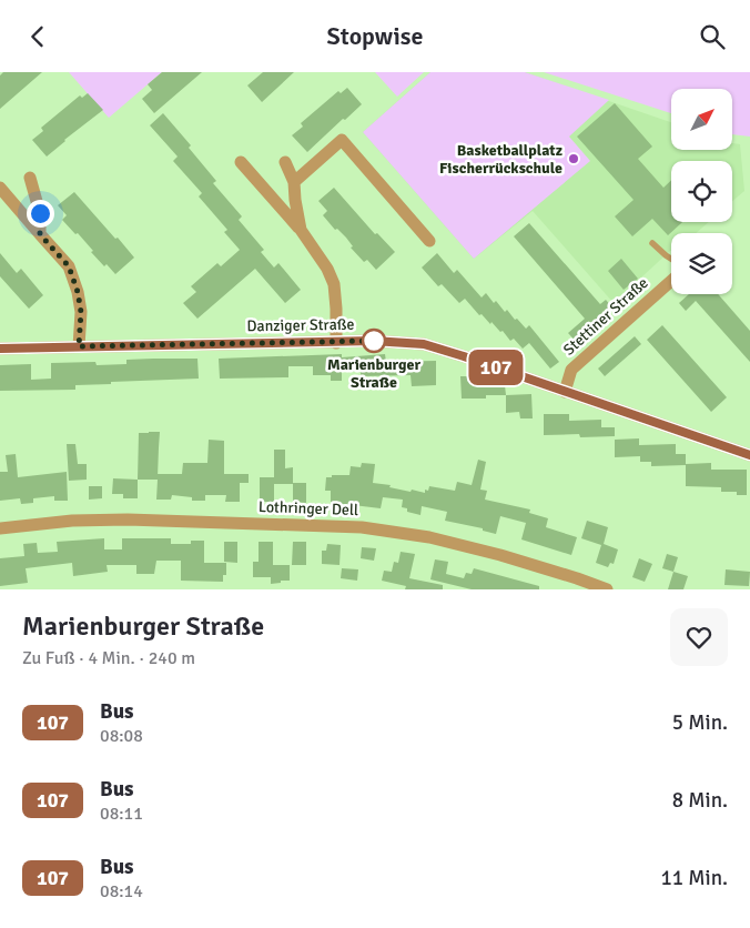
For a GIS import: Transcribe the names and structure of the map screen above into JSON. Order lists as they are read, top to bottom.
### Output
{
  "streets": {
    "street": ["Stettiner Straße", "Danziger Straße", "Lothringer Dell"]
  },
  "crossings": [
    ["Stettiner Straße", "Danziger Straße"]
  ],
  "places": ["Basketballplatz Fischerrückschule", "Marienburger Straße"],
  "lines": ["bus line 107"],
  "north": "top right",
  "page": {
    "header": "Stopwise",
    "on_map": "107",
    "heading": ["Marienburger Straße", "Zu Fuß · 4 Min. · 240 m"],
    "list": [
      {
        "mark": "107",
        "name": "Bus",
        "note": "08:08",
        "value": "5 Min."
      },
      {
        "mark": "107",
        "name": "Bus",
        "note": "08:11",
        "value": "8 Min."
      },
      {
        "mark": "107",
        "name": "Bus",
        "note": "08:14",
        "value": "11 Min."
      }
    ]
  }
}
